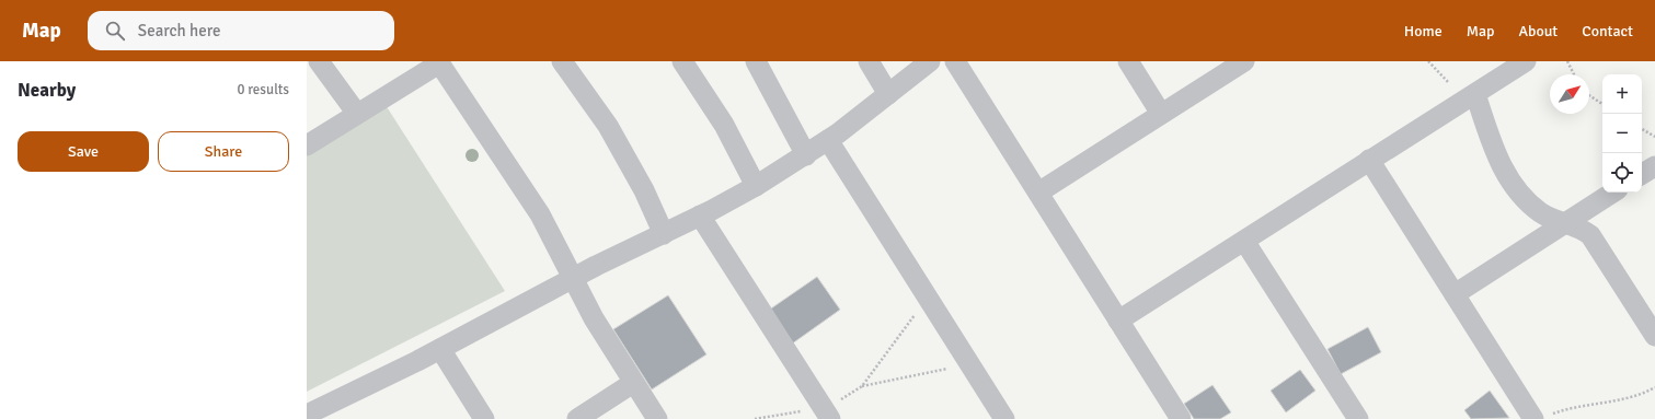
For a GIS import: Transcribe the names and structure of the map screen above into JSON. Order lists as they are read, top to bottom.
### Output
{
  "north": "top right",
  "page": {
    "header": "Map",
    "search": "Search here",
    "nav": [
      "Home",
      "Map",
      "About",
      "Contact"
    ],
    "heading": ["Nearby", "0 results"],
    "map_buttons": ["+", "−"],
    "buttons": ["Save", "Share"]
  }
}
